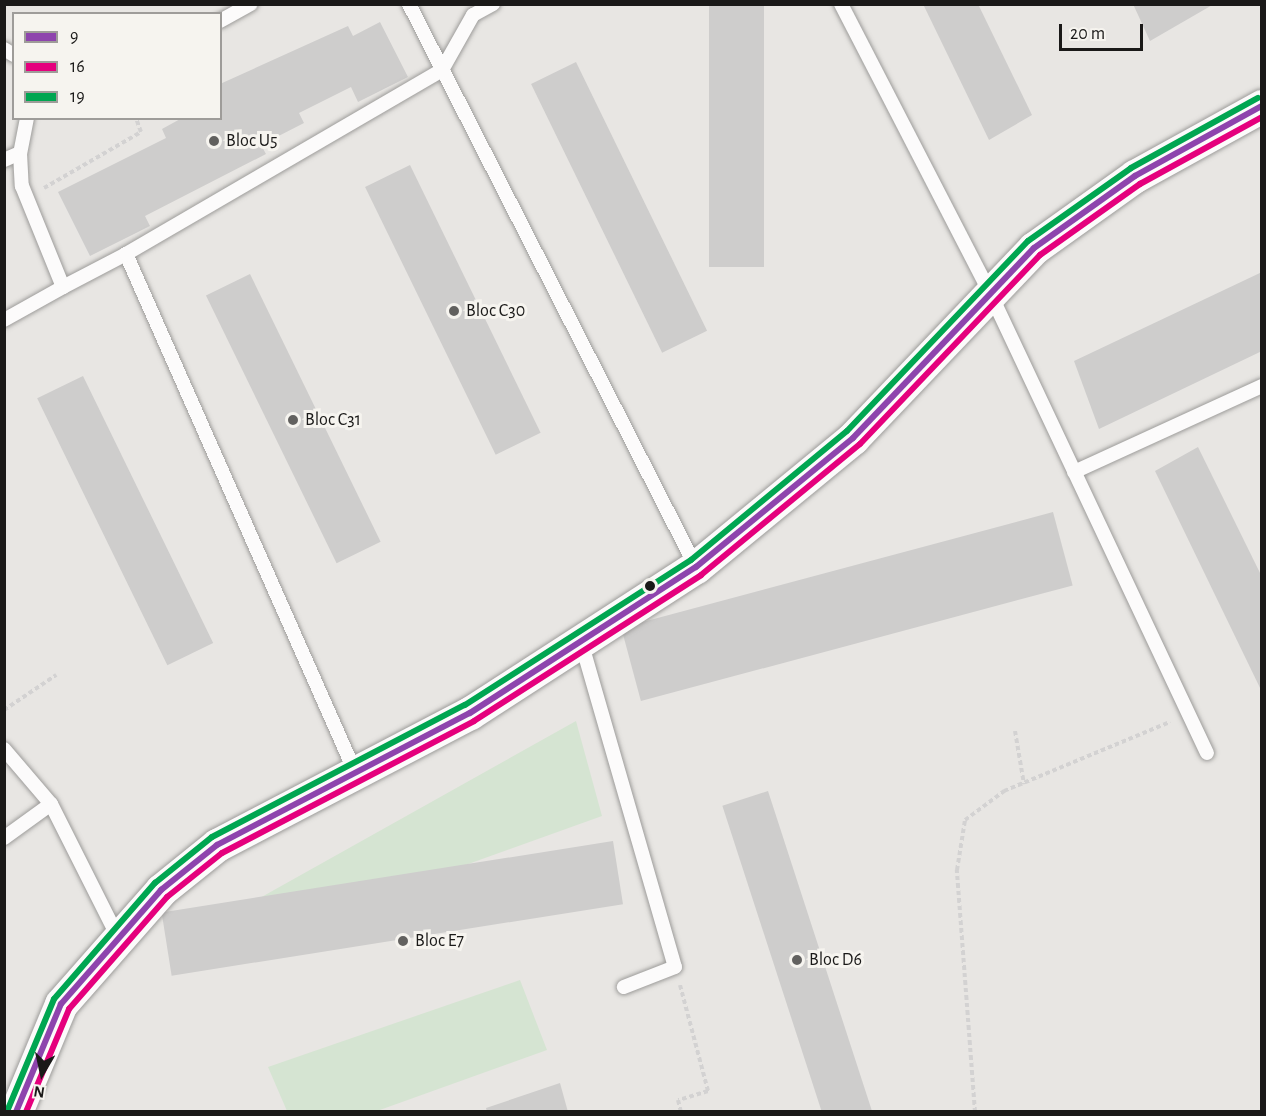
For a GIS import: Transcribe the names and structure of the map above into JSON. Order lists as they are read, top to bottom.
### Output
{
  "places": [
    "Bloc U5",
    "Bloc C30",
    "Bloc C31",
    "Bloc E7",
    "Bloc D6"
  ],
  "lines": ["transit line 19", "transit line 9", "transit line 16"],
  "legend": ["9", "16", "19"],
  "scale_bar": "20 m",
  "north": "bottom"
}
